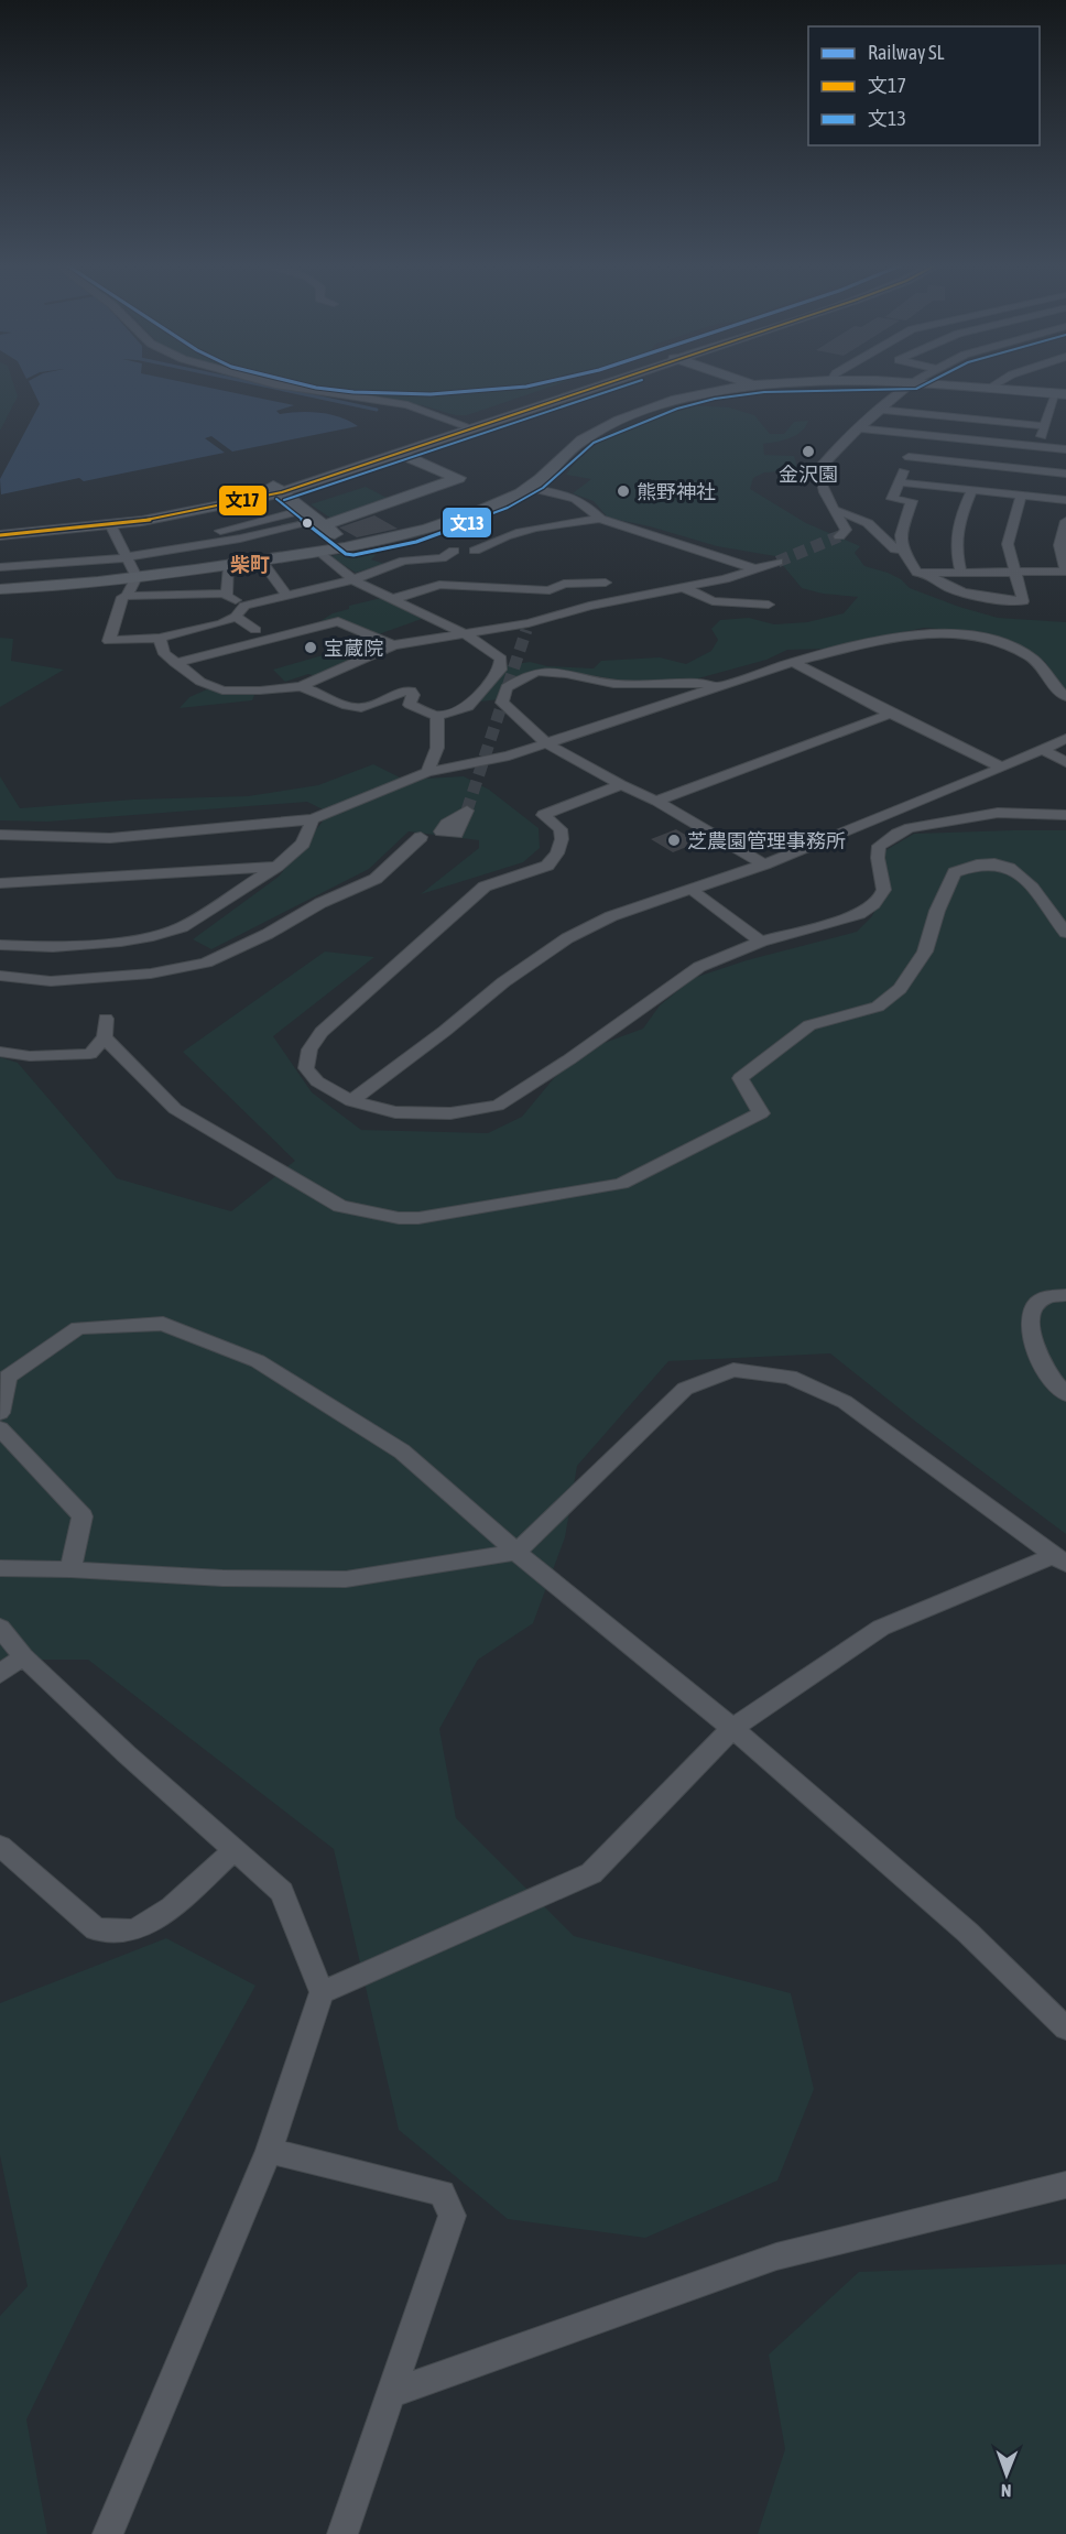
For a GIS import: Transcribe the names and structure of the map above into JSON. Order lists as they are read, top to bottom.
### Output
{
  "districts": ["柴町"],
  "places": [
    "金沢園",
    "熊野神社",
    "宝蔵院",
    "芝農園管理事務所"
  ],
  "lines": ["rail line SL", "transit line 文17", "transit line 文13"],
  "legend": ["Railway SL", "文17", "文13"],
  "north": "bottom"
}
